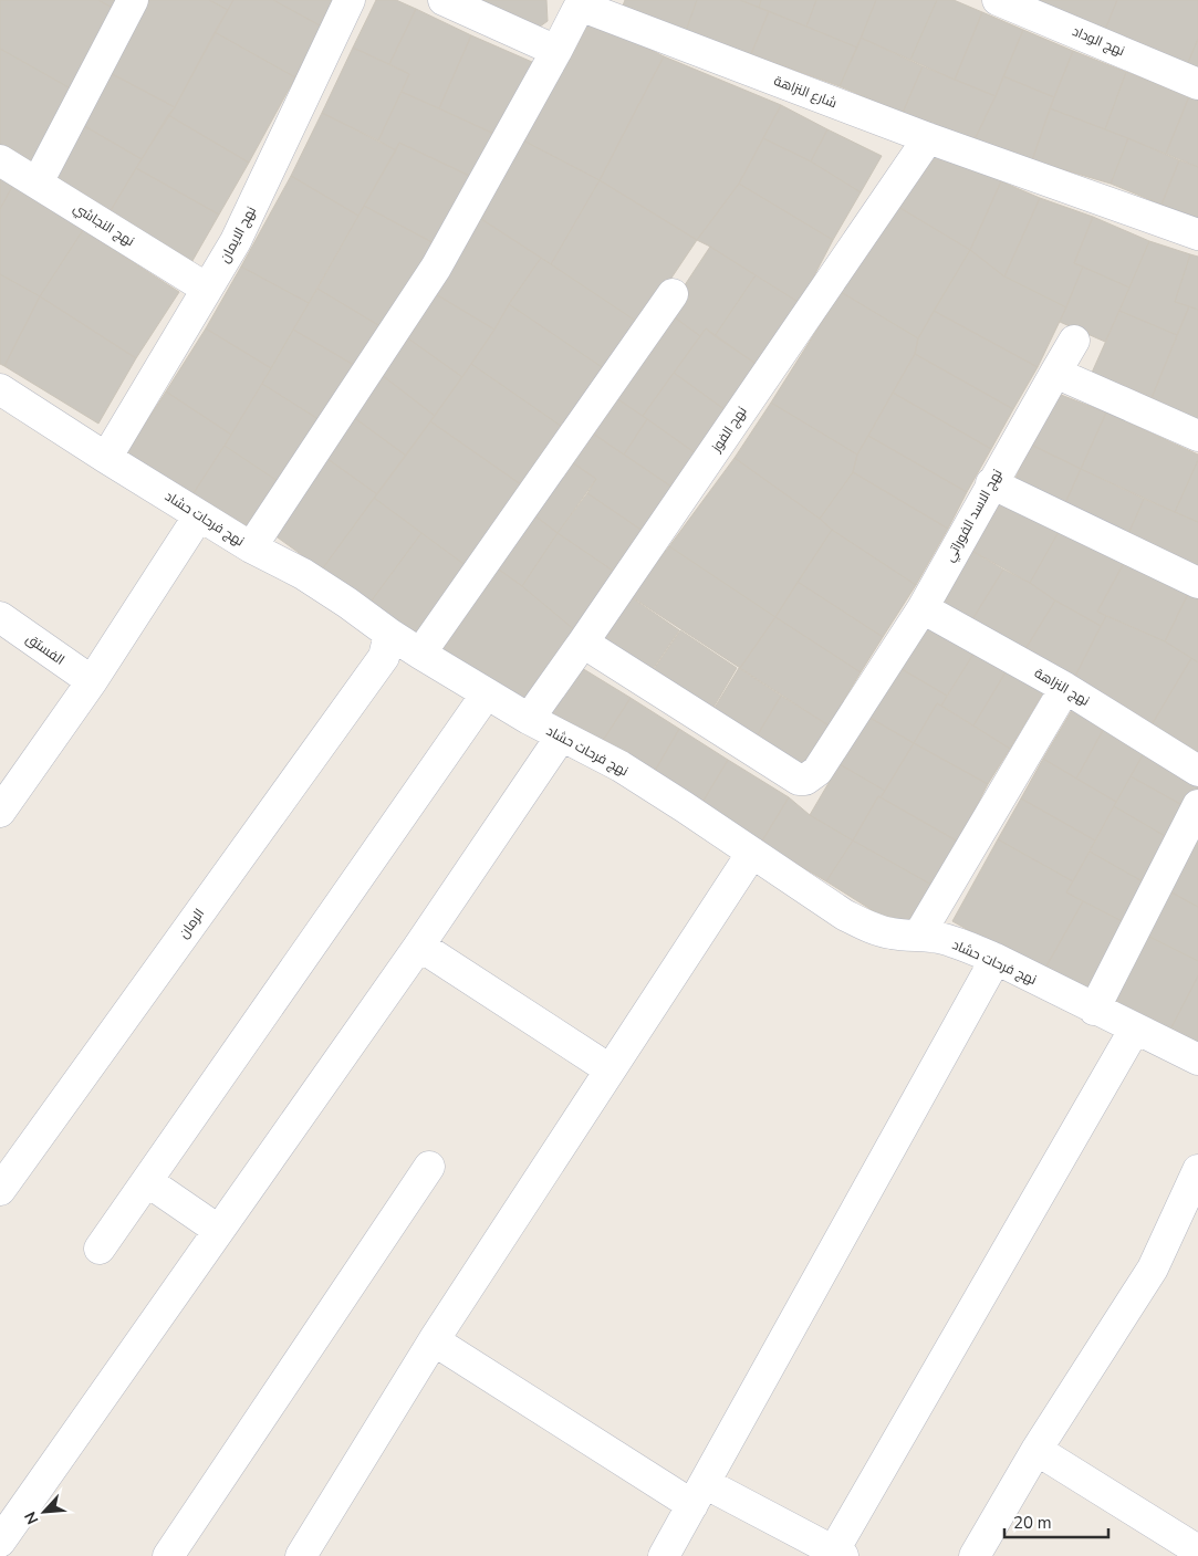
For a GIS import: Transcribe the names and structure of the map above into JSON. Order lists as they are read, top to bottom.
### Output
{
  "streets": {
    "street": [
      "نهج الوداد",
      "شارع النزاهة",
      "نهج النجاشي",
      "نهج الايمان",
      "نهج الفوز",
      "نهج الاسد الفوراتي",
      "نهج فرحات حشاد",
      "الفستق",
      "نهج النزاهة",
      "الرمان"
    ]
  },
  "crossings": [
    ["شارع النزاهة", "نهج الفوز"],
    ["شارع النزاهة", "نهج فرحات حشاد"],
    ["نهج النجاشي", "نهج الايمان"],
    ["نهج الايمان", "نهج فرحات حشاد"],
    ["نهج الفوز", "نهج الاسد الفوراتي"],
    ["نهج الفوز", "نهج فرحات حشاد"],
    ["نهج الاسد الفوراتي", "نهج النزاهة"],
    ["نهج فرحات حشاد", "الرمان"]
  ],
  "scale_bar": "20 m",
  "north": "bottom left"
}
